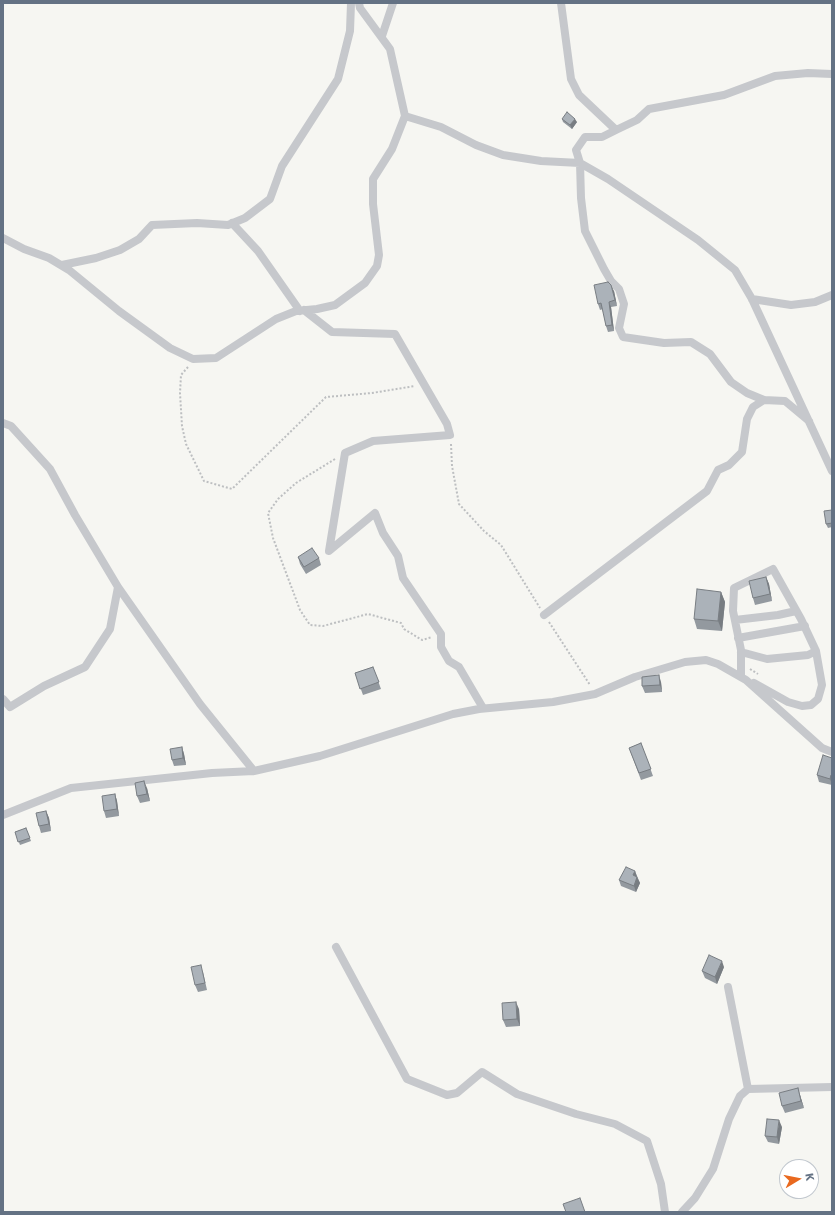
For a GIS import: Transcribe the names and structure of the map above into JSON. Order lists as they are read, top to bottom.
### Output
{
  "north": "right"
}
